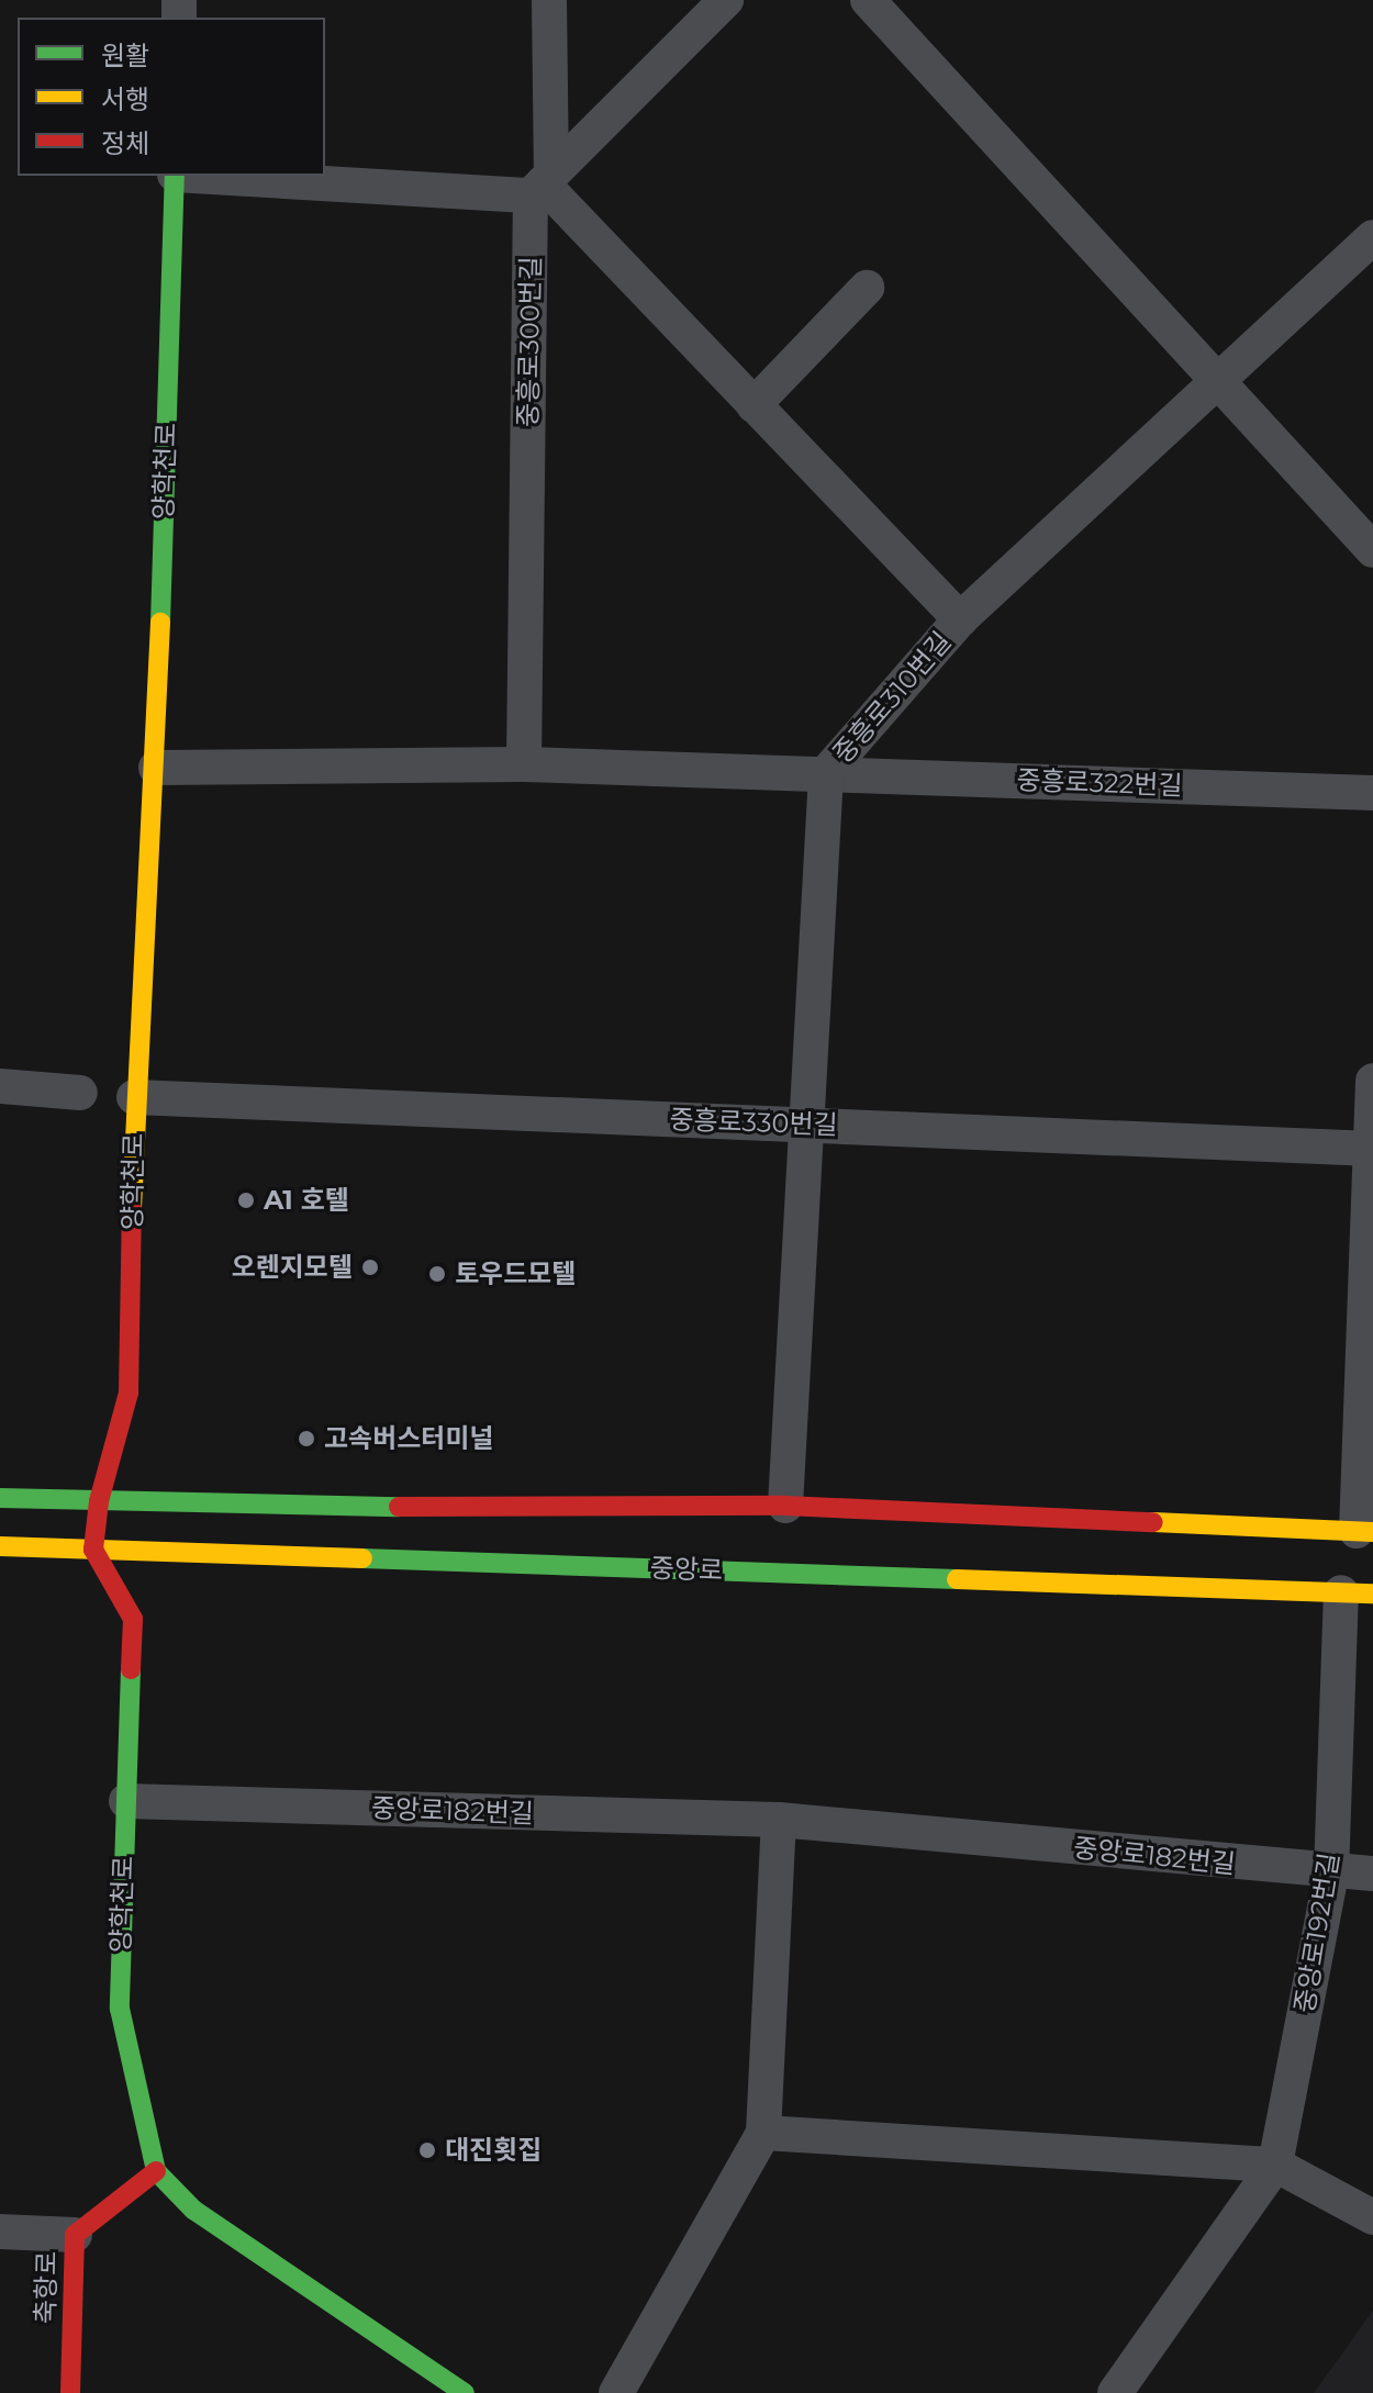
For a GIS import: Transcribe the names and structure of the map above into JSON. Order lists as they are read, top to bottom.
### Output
{
  "streets": {
    "main road": ["양학천로", "중앙로", "축항로"],
    "street": [
      "중흥로300번길",
      "중흥로310번길",
      "중흥로322번길",
      "중흥로330번길",
      "중앙로182번길",
      "중앙로192번길"
    ]
  },
  "crossings": [
    ["중흥로300번길", "중흥로310번길"],
    ["양학천로", "중흥로310번길"],
    ["양학천로", "중흥로330번길"],
    ["양학천로", "중앙로"],
    ["양학천로", "중앙로182번길"],
    ["양학천로", "축항로"],
    ["중흥로310번길", "중흥로322번길"],
    ["중앙로", "중앙로192번길"],
    ["중앙로182번길", "중앙로192번길"]
  ],
  "places": [
    "A1 호텔",
    "오렌지모텔",
    "토우드모텔",
    "고속버스터미널",
    "대진횟집"
  ],
  "legend": ["원활", "서행", "정체"]
}
